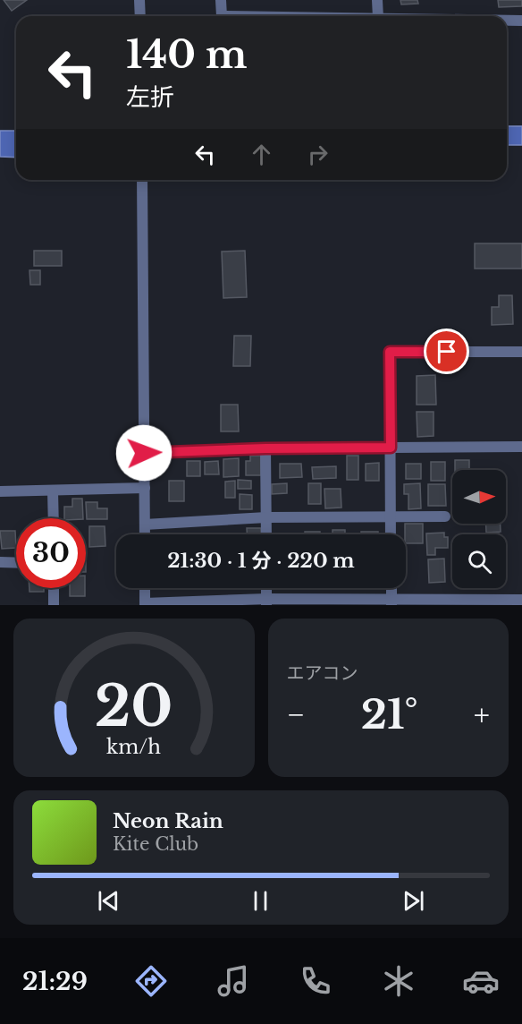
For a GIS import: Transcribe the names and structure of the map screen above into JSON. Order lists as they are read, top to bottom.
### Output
{
  "north": "right",
  "page": {
    "turn": ["140 m", "左折"],
    "limit": "30",
    "trip": "21:30 · 1 分 · 220 m",
    "tile": "エアコン",
    "heat": ["−", "21°", "+"],
    "song": ["Neon Rain", "Kite Club"],
    "tabs": "21:29",
    "gauge": ["20", "km/h"]
  }
}
